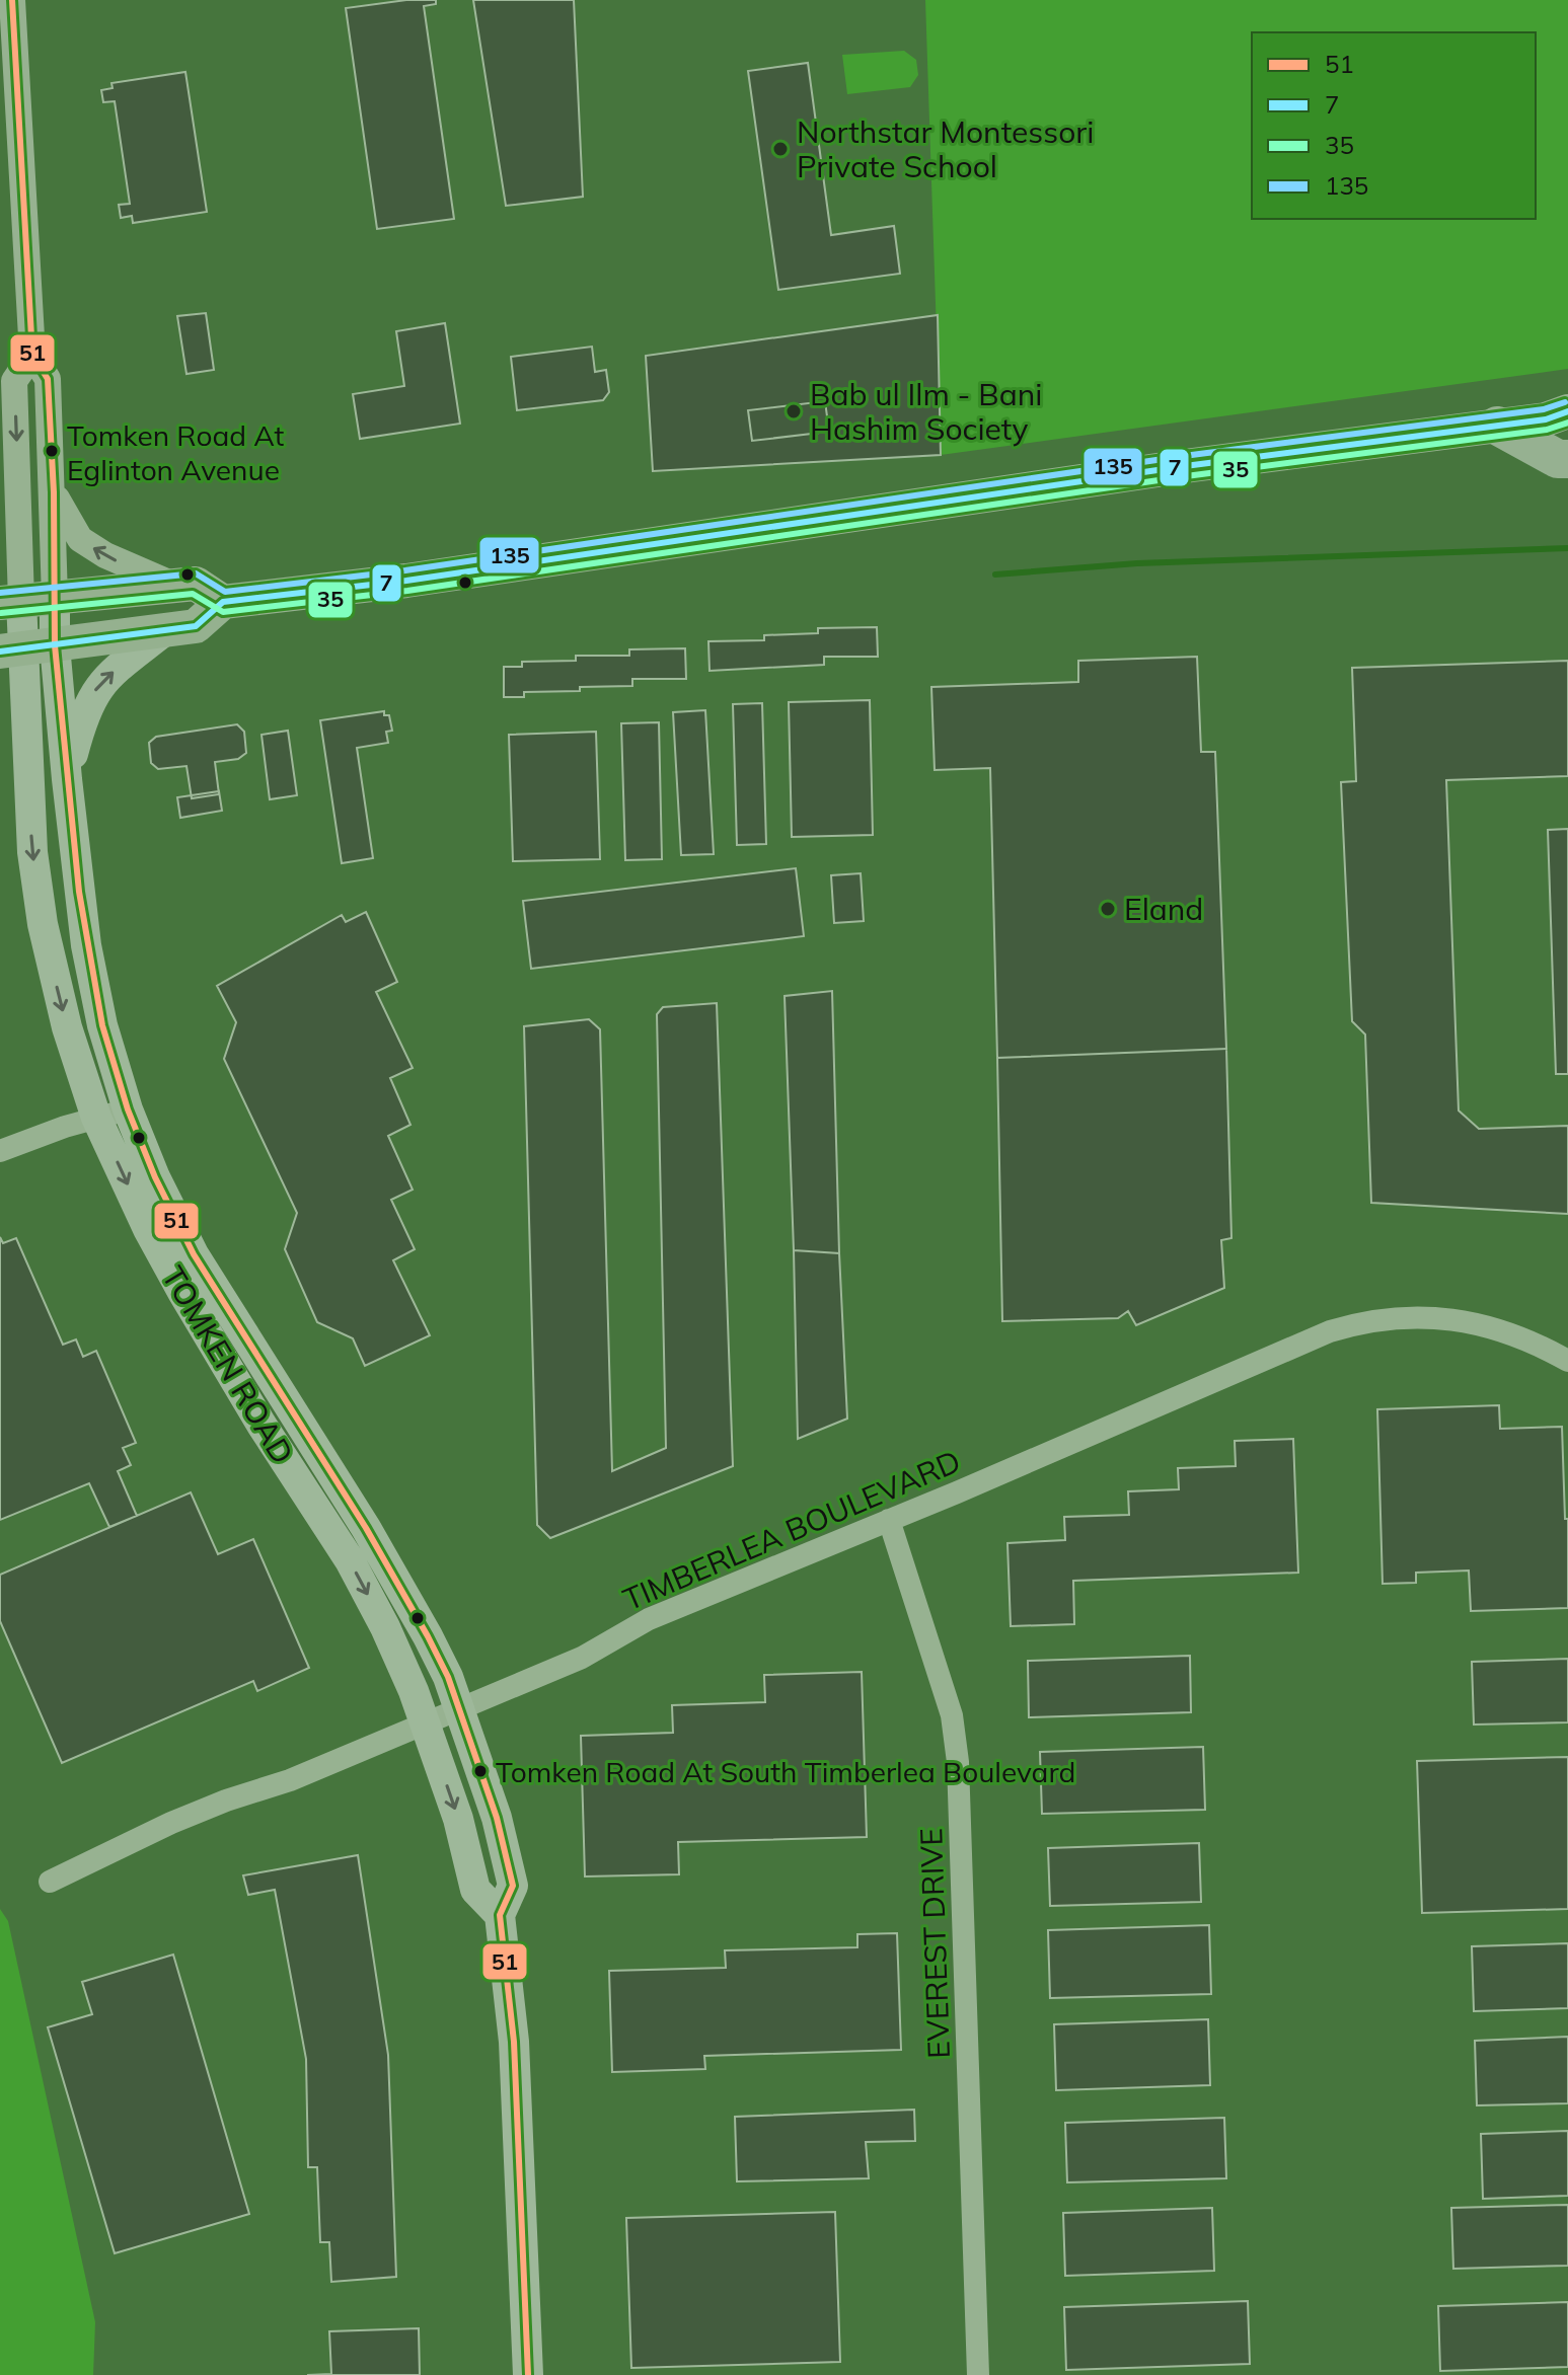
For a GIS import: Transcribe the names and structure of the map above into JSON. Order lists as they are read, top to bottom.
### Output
{
  "streets": {
    "main road": ["TOMKEN ROAD"],
    "street": ["TIMBERLEA BOULEVARD", "EVEREST DRIVE"]
  },
  "crossings": [
    ["TOMKEN ROAD", "TIMBERLEA BOULEVARD"],
    ["TIMBERLEA BOULEVARD", "EVEREST DRIVE"]
  ],
  "one_way": ["TOMKEN ROAD"],
  "places": [
    "Northstar Montessori Private School",
    "Bab ul Ilm - Bani Hashim Society",
    "Tomken Road At Eglinton Avenue",
    "Eland",
    "Tomken Road At South Timberlea Boulevard"
  ],
  "lines": [
    "transit line 51",
    "transit line 135",
    "transit line 7",
    "transit line 35"
  ],
  "legend": [
    "51",
    "7",
    "35",
    "135"
  ]
}
